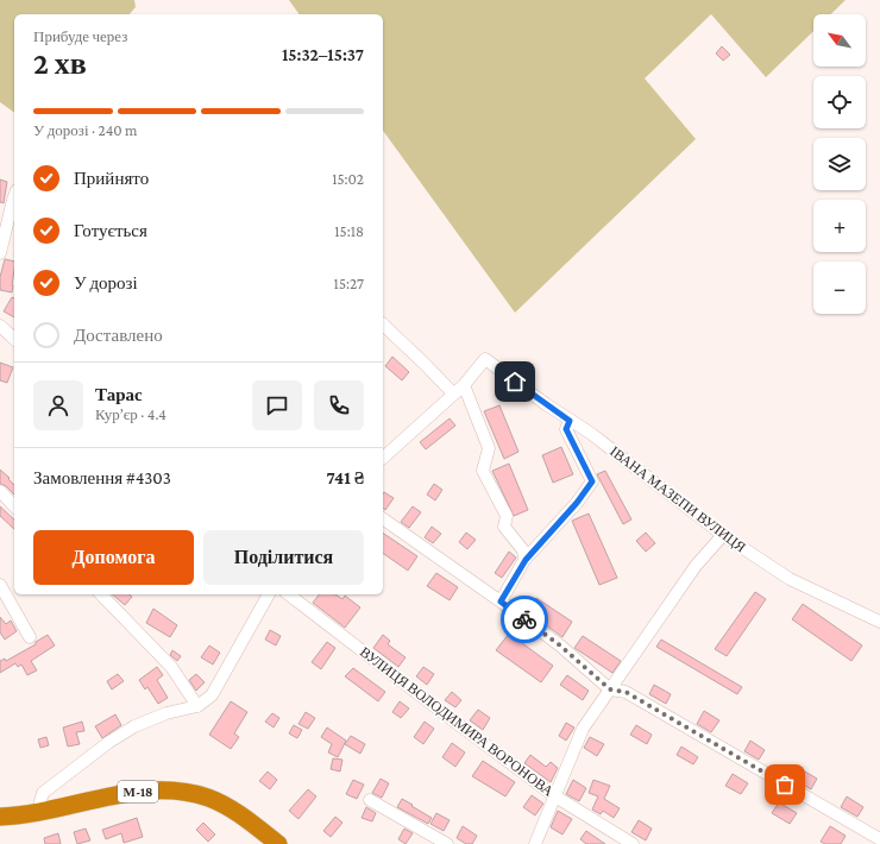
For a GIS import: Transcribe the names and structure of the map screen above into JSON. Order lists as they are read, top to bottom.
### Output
{
  "streets": {
    "highway": ["М-18"],
    "street": ["ІВАНА МАЗЕПИ ВУЛИЦЯ", "ВУЛИЦЯ ВОЛОДИМИРА ВОРОНОВА"]
  },
  "north": "top left",
  "page": {
    "map_buttons": ["+", "−"],
    "heading": ["2 хв", "Прибуде через", "15:32–15:37"],
    "panel": [
      "Тарас",
      "Кур’єр · 4.4",
      "Замовлення #4303",
      "741 ₴"
    ],
    "bar": "У дорозі · 240 m",
    "list": [
      ["Прийнято", "15:02"],
      ["Готується", "15:18"],
      ["У дорозі", "15:27"],
      "Доставлено"
    ],
    "buttons": ["Допомога", "Поділитися"]
  }
}
